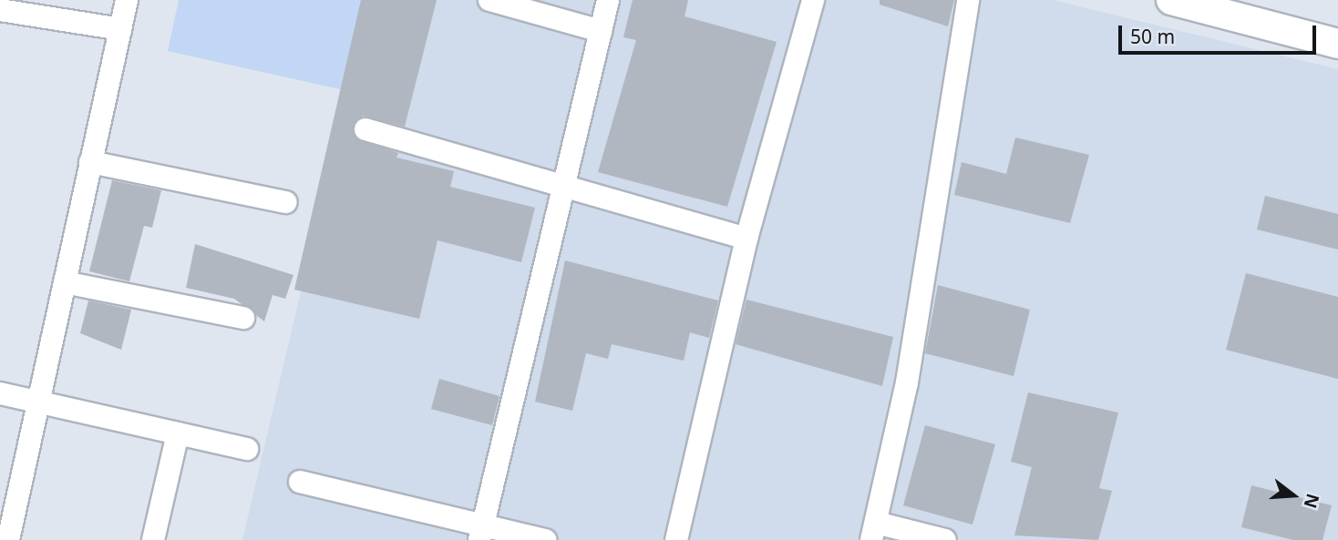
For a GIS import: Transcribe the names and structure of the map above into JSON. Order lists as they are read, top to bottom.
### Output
{
  "scale_bar": "50 m",
  "north": "right"
}
